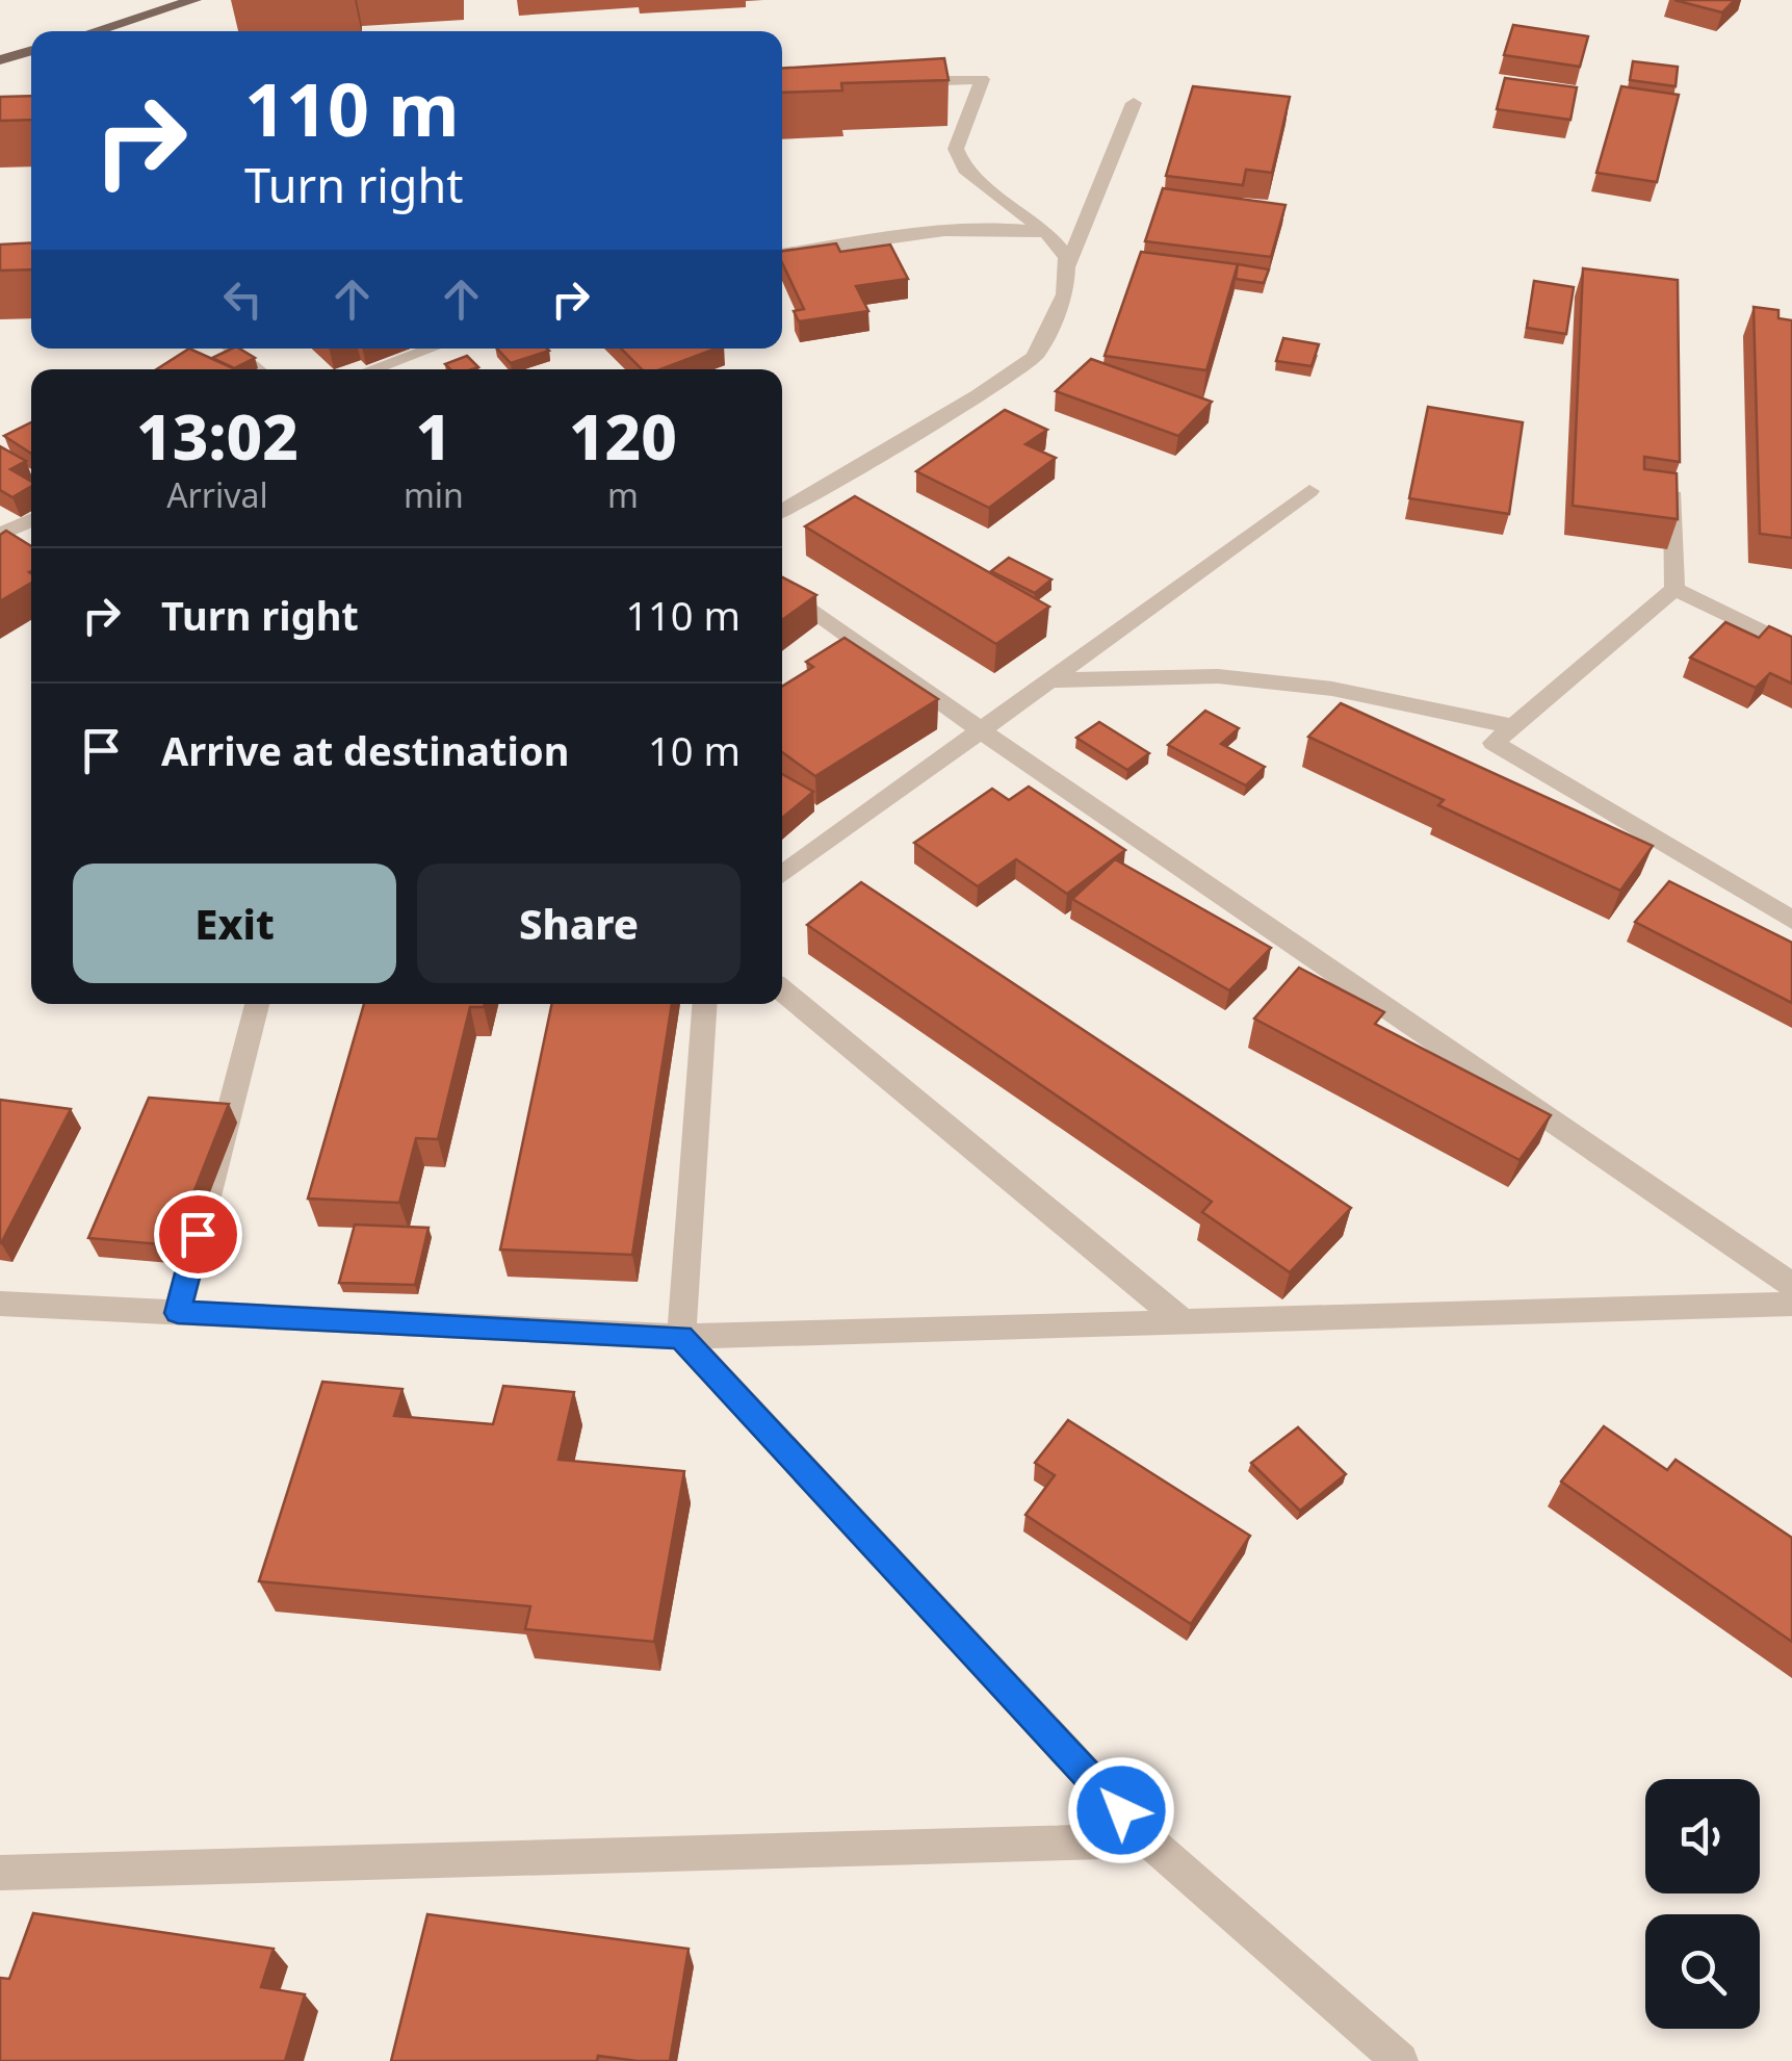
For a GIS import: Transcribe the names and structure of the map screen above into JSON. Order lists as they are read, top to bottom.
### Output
{
  "page": {
    "turn": ["110 m", "Turn right"],
    "eta": [
      "13:02",
      "Arrival",
      "1",
      "min",
      "120",
      "m"
    ],
    "list": [
      {
        "name": "Turn right",
        "value": "110 m"
      },
      {
        "name": "Arrive at destination",
        "value": "10 m"
      }
    ],
    "buttons": ["Exit", "Share"]
  }
}
